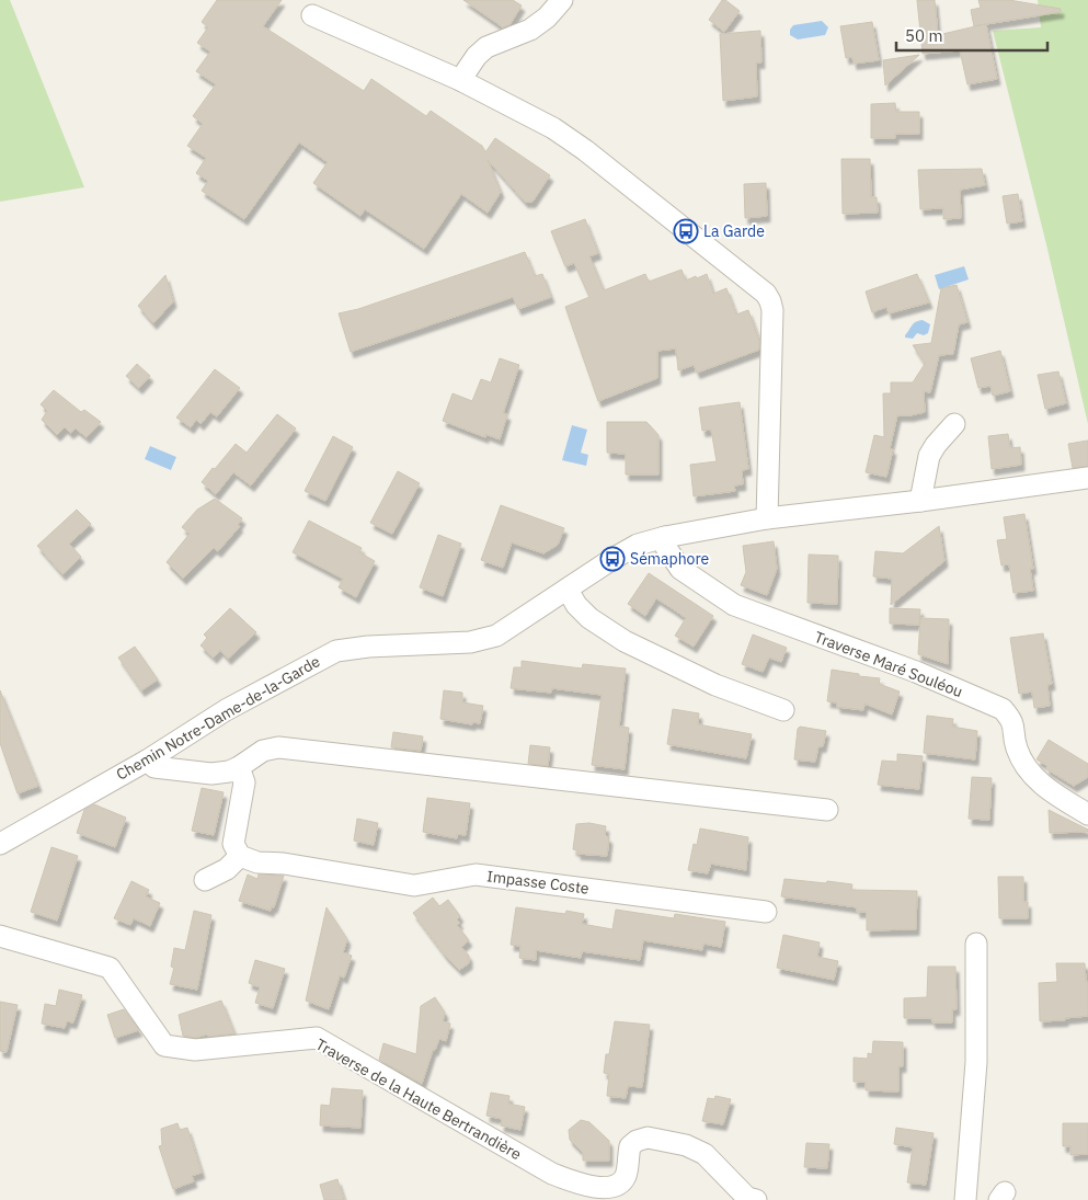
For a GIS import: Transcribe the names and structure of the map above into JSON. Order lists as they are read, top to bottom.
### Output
{
  "streets": {
    "street": [
      "Traverse Maré Souléou",
      "Chemin Notre-Dame-de-la-Garde",
      "Impasse Coste",
      "Traverse de la Haute Bertrandière"
    ]
  },
  "crossings": [
    ["Traverse Maré Souléou", "Chemin Notre-Dame-de-la-Garde"]
  ],
  "places": {
    "bus stop": ["La Garde", "Sémaphore"]
  },
  "scale_bar": "50 m"
}
